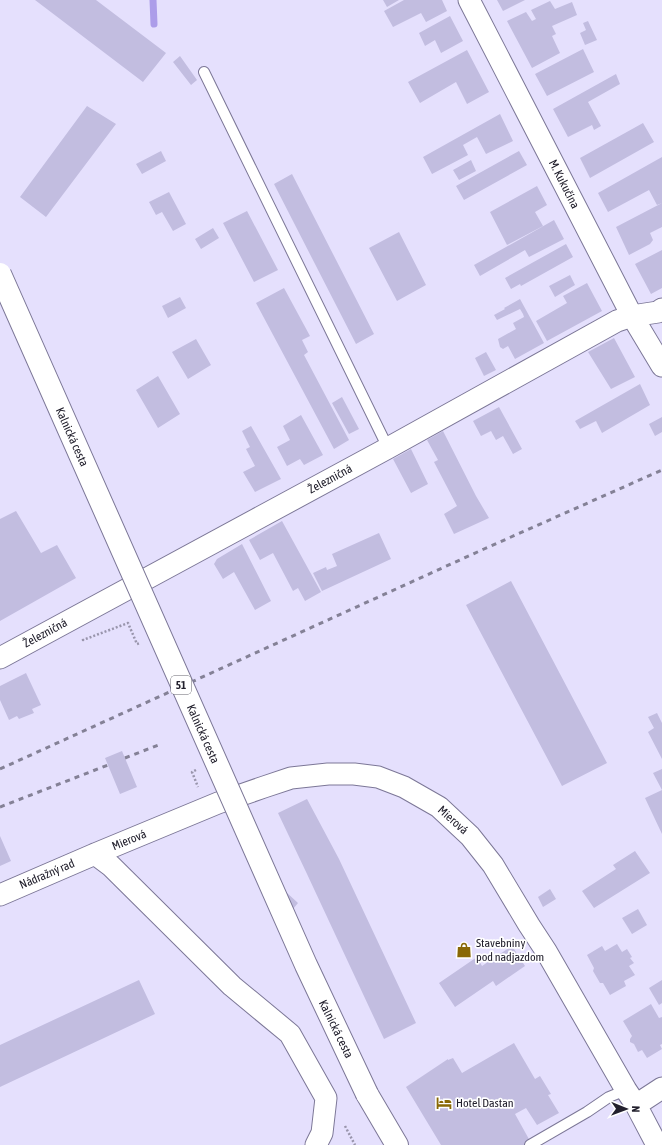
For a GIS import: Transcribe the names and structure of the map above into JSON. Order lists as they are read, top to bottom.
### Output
{
  "streets": {
    "main road": ["Kalnická cesta", "51"],
    "street": [
      "M. Kukučína",
      "Železničná",
      "Mierová",
      "Nádražný rad"
    ]
  },
  "crossings": [
    ["M. Kukučína", "Železničná"],
    ["Mierová", "Nádražný rad"]
  ],
  "places": {
    "shop": ["Stavebniny pod nadjazdom"],
    "hotel": ["Hotel Dastan"]
  },
  "north": "right"
}
